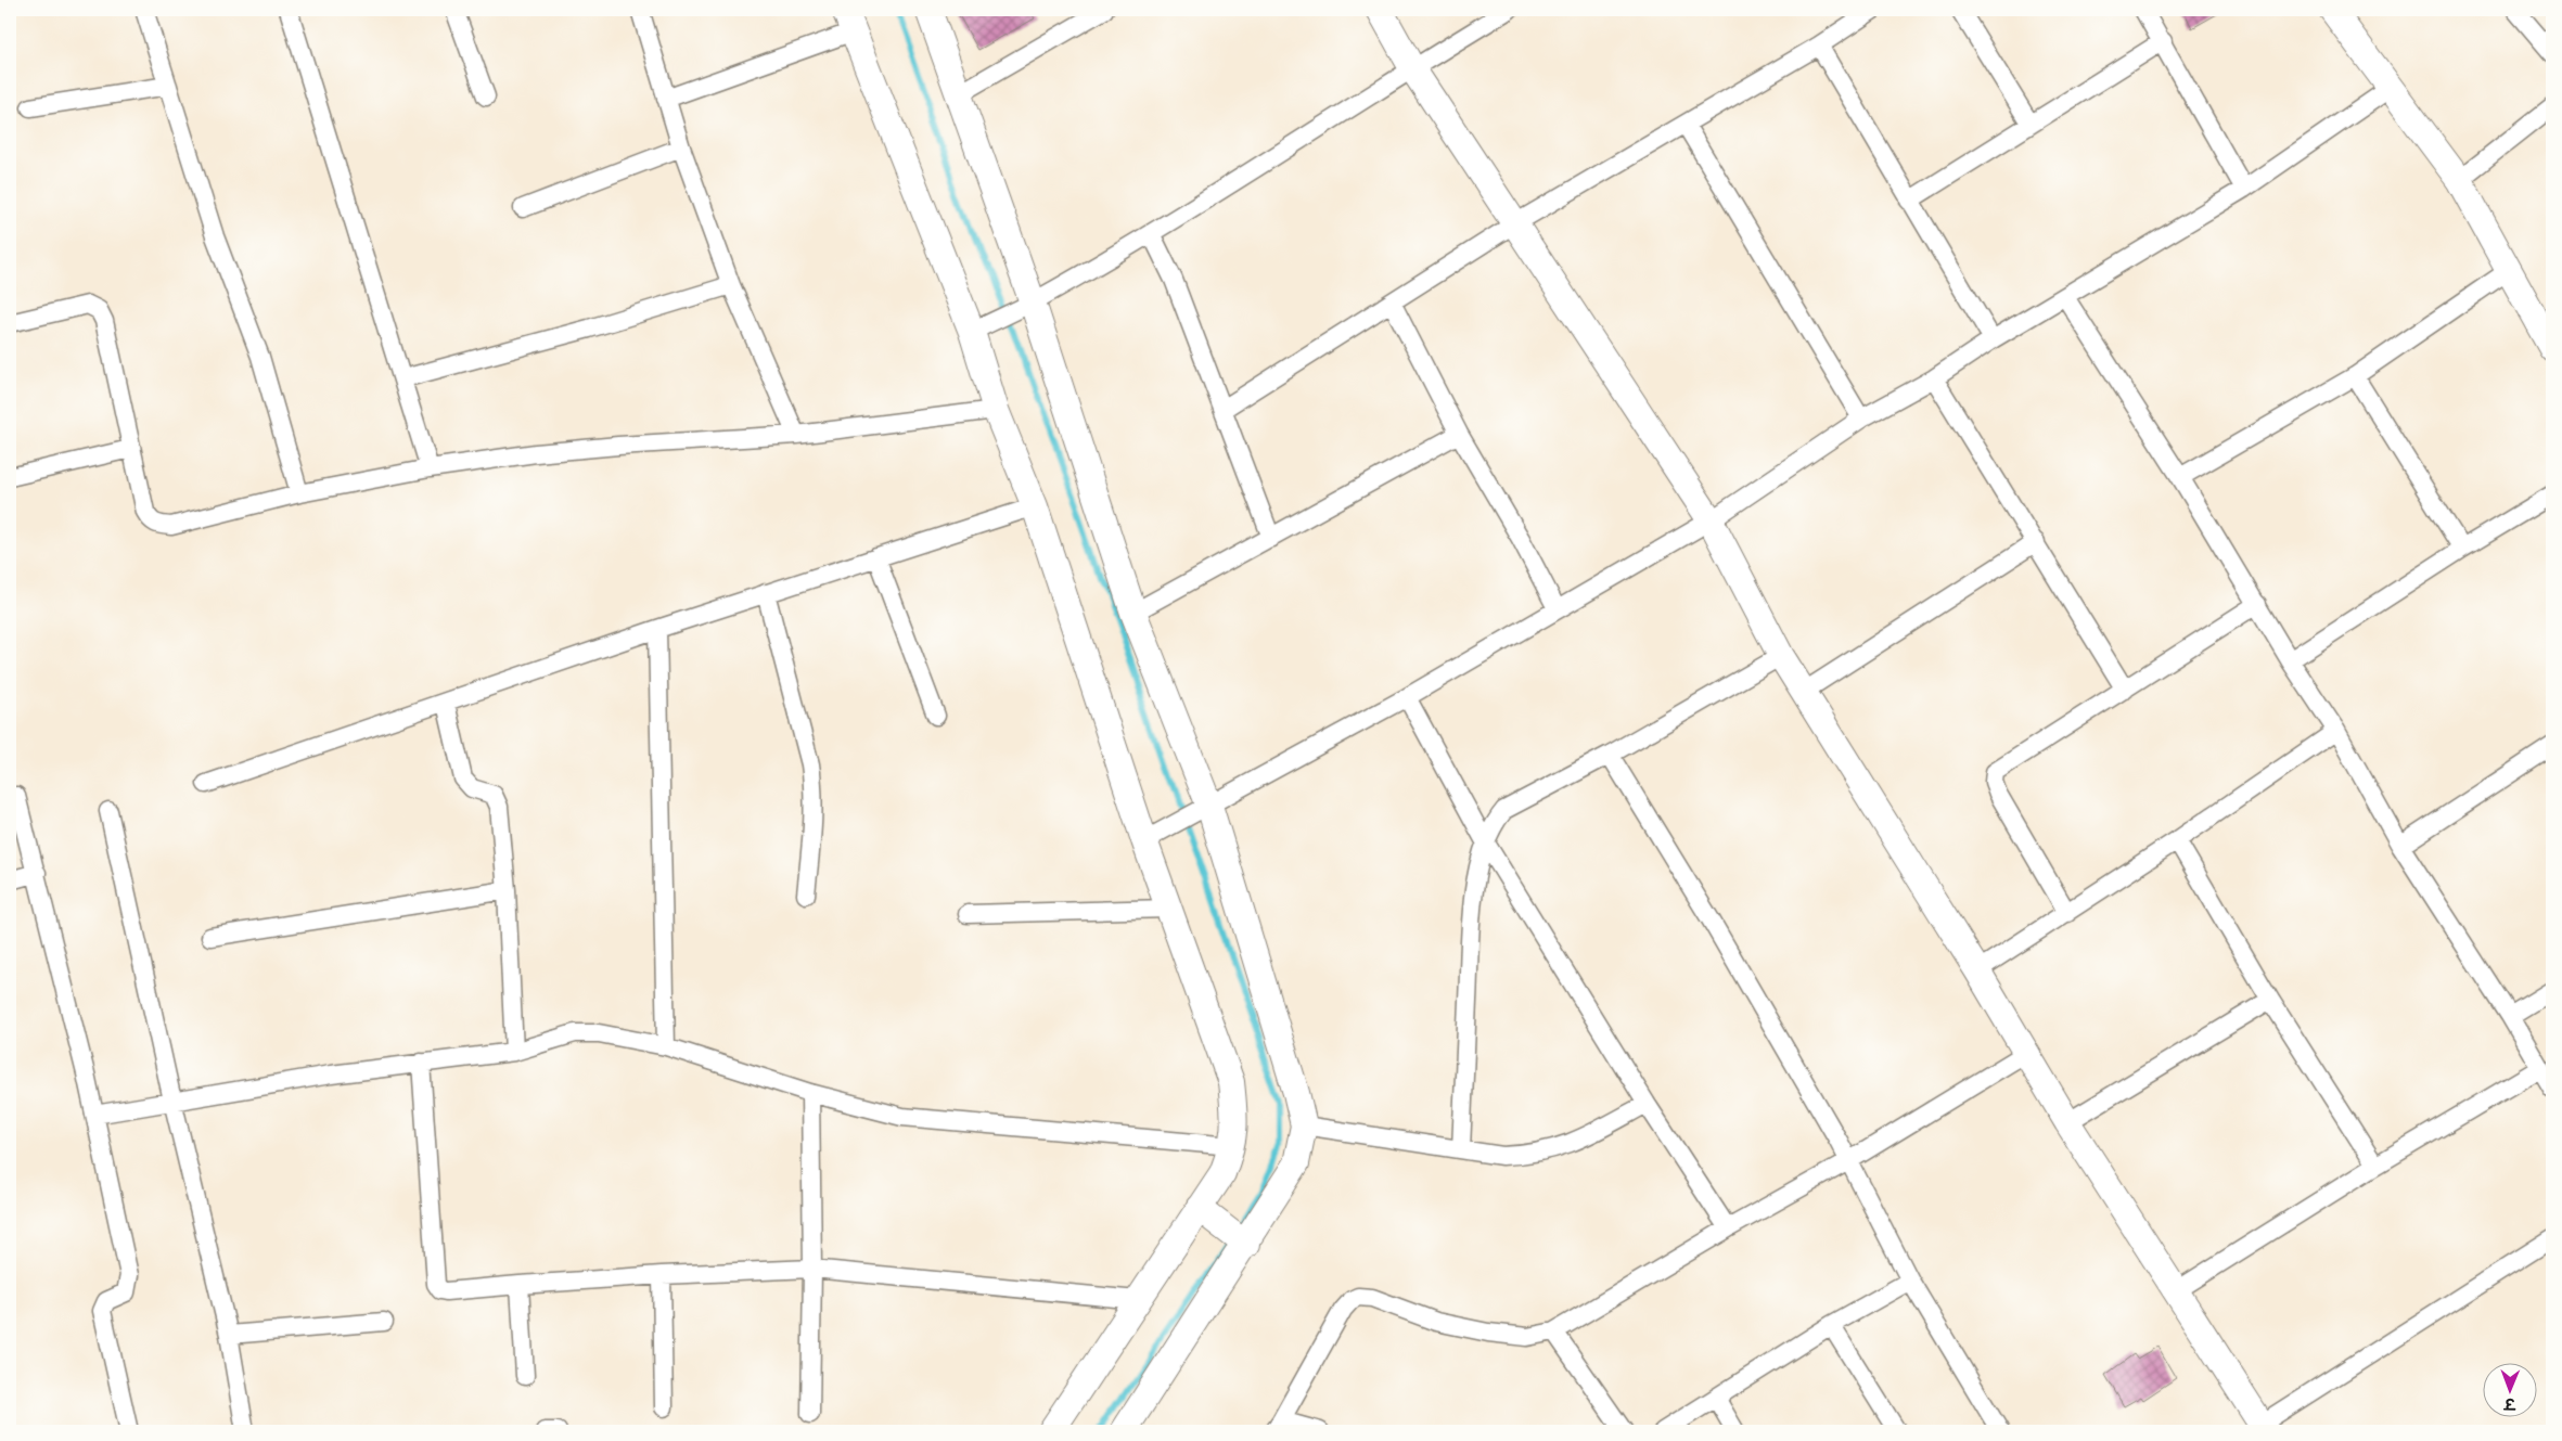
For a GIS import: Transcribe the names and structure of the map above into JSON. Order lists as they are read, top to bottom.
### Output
{
  "north": "bottom"
}
